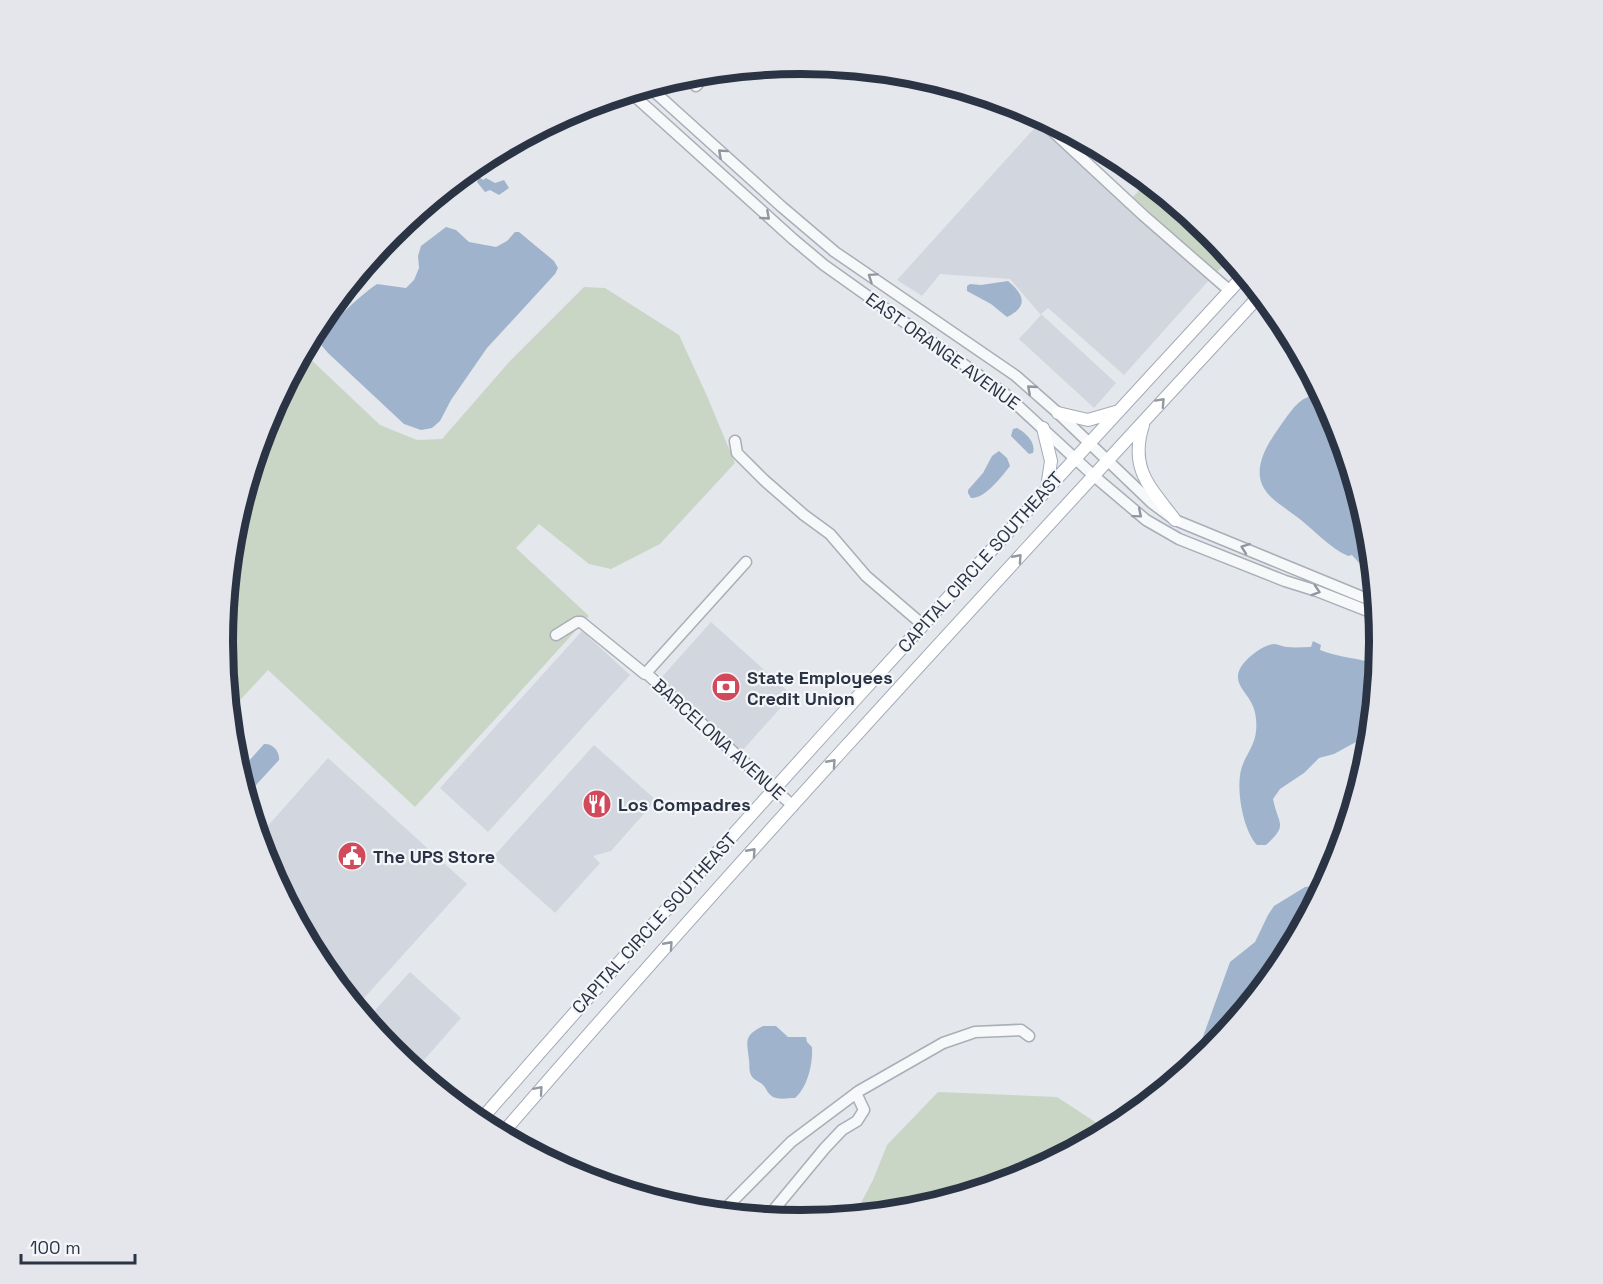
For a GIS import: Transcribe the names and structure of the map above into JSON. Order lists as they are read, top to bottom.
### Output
{
  "streets": {
    "main road": ["CAPITAL CIRCLE SOUTHEAST"],
    "street": ["EAST ORANGE AVENUE", "BARCELONA AVENUE"]
  },
  "crossings": [
    ["EAST ORANGE AVENUE", "CAPITAL CIRCLE SOUTHEAST"],
    ["CAPITAL CIRCLE SOUTHEAST", "BARCELONA AVENUE"]
  ],
  "places": {
    "bank": ["State Employees Credit Union"],
    "restaurant": ["Los Compadres"],
    "public building": ["The UPS Store"]
  },
  "scale_bar": "100 m"
}
